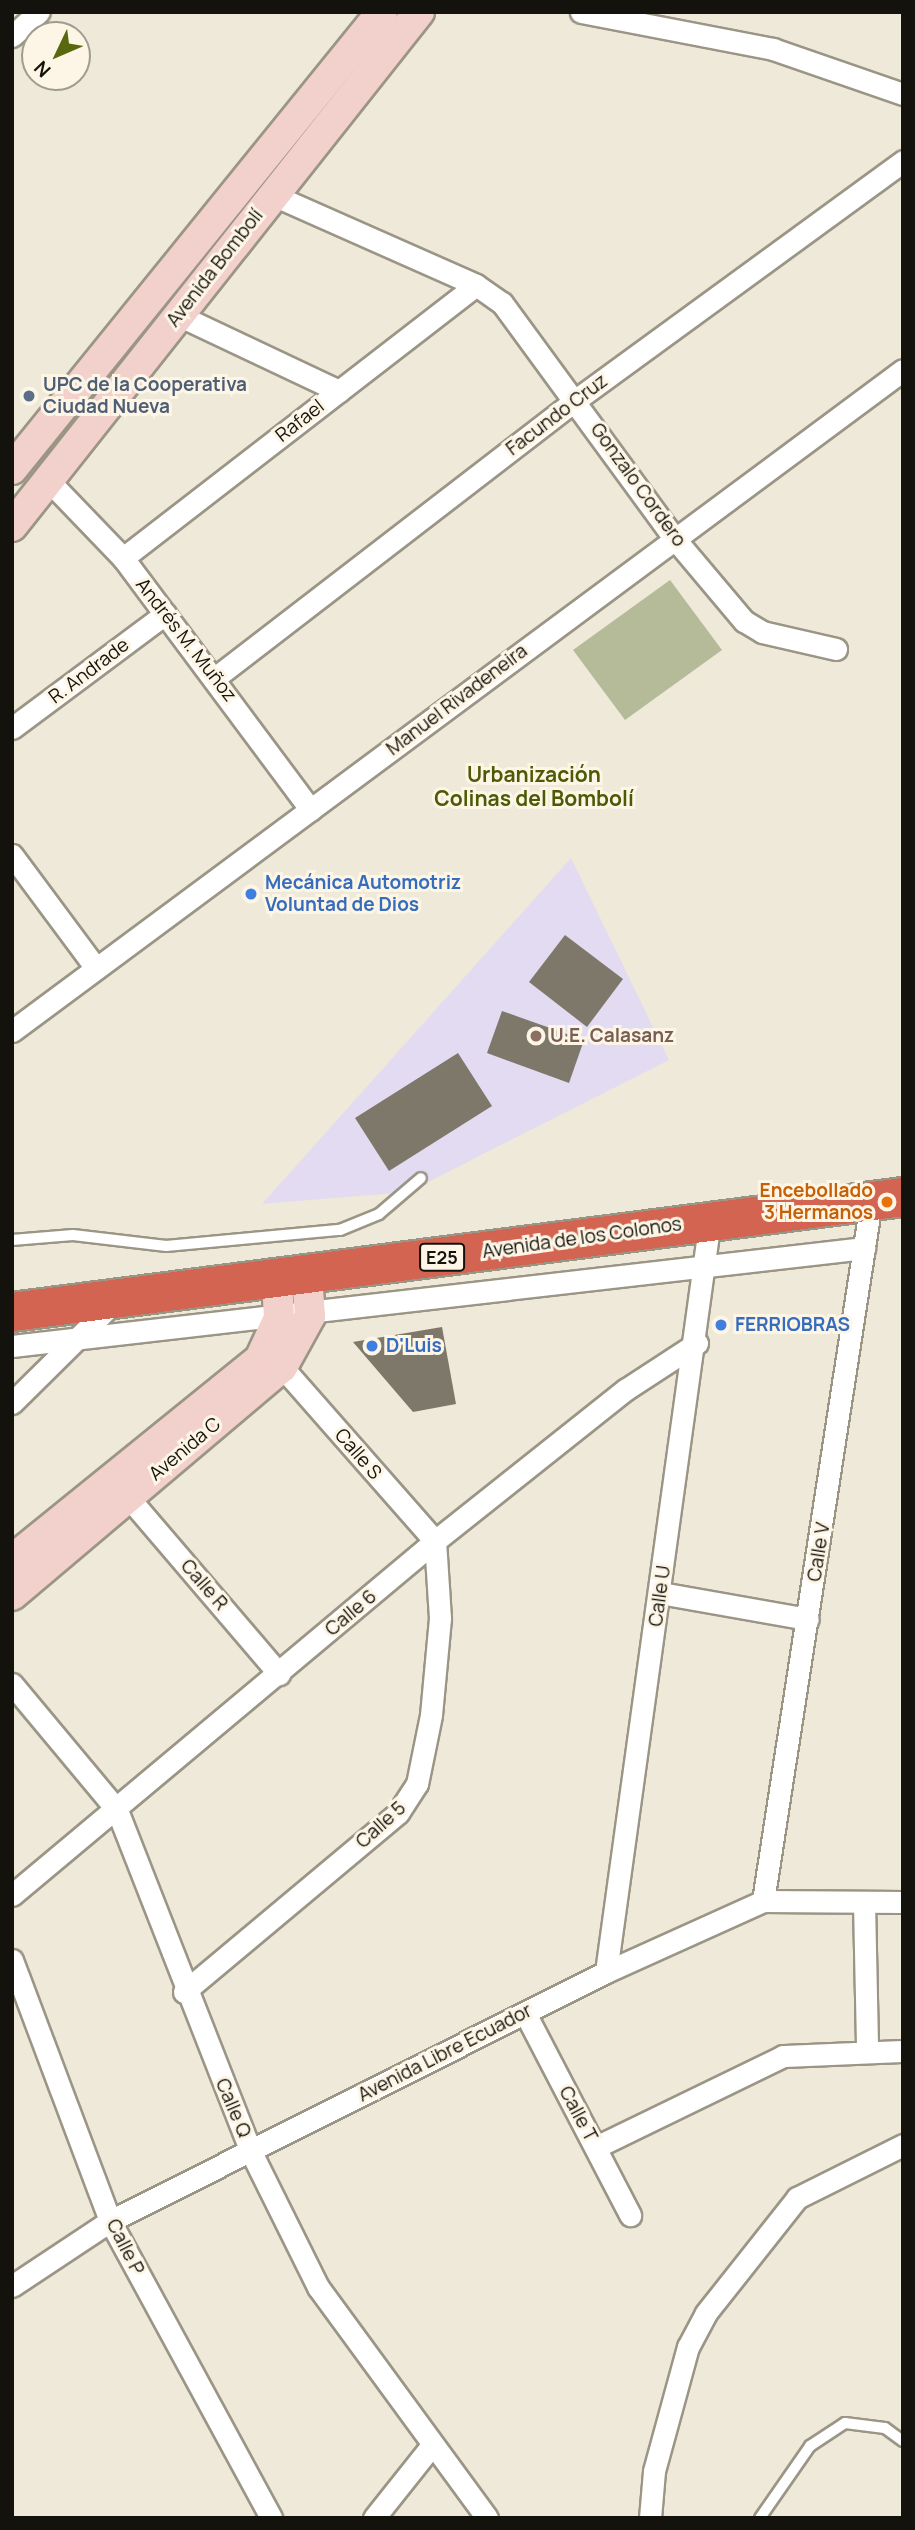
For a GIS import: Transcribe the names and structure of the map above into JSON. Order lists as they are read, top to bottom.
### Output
{
  "streets": {
    "highway": ["Avenida de los Colonos", "E25"],
    "street": [
      "Avenida Bombolí",
      "Facundo Cruz",
      "Rafael",
      "Gonzalo Cordero",
      "Andrés M. Muñoz",
      "R. Andrade",
      "Manuel Rivadeneira",
      "Avenida C",
      "Calle S",
      "Calle V",
      "Calle R",
      "Calle U",
      "Calle 6",
      "Calle 5",
      "Avenida Libre Ecuador",
      "Calle Q",
      "Calle T",
      "Calle P"
    ]
  },
  "crossings": [
    ["Avenida Bombolí", "Gonzalo Cordero"],
    ["Avenida Bombolí", "Andrés M. Muñoz"],
    ["Facundo Cruz", "Gonzalo Cordero"],
    ["Facundo Cruz", "Andrés M. Muñoz"],
    ["Rafael", "Gonzalo Cordero"],
    ["Rafael", "Andrés M. Muñoz"],
    ["Gonzalo Cordero", "Manuel Rivadeneira"],
    ["Andrés M. Muñoz", "R. Andrade"],
    ["Andrés M. Muñoz", "Manuel Rivadeneira"],
    ["Avenida de los Colonos", "Avenida C"],
    ["Avenida de los Colonos", "Calle V"],
    ["Avenida de los Colonos", "Calle U"],
    ["Avenida C", "Calle S"],
    ["Avenida C", "Calle R"],
    ["Calle S", "Calle 6"],
    ["Calle S", "Calle 5"],
    ["Calle V", "Avenida Libre Ecuador"],
    ["Calle R", "Calle 6"],
    ["Calle U", "Calle 6"],
    ["Calle U", "Avenida Libre Ecuador"],
    ["Calle 6", "Calle 5"],
    ["Calle 6", "Calle Q"],
    ["Calle 5", "Calle Q"],
    ["Avenida Libre Ecuador", "Calle Q"],
    ["Avenida Libre Ecuador", "Calle T"],
    ["Avenida Libre Ecuador", "Calle P"]
  ],
  "districts": ["Urbanización Colinas del Bombolí"],
  "places": [
    "UPC de la Cooperativa Ciudad Nueva",
    "Mecánica Automotriz Voluntad de Dios",
    "U.E. Calasanz",
    "Encebollado 3 Hermanos",
    "FERRIOBRAS",
    "D'Luis"
  ],
  "north": "bottom left"
}
